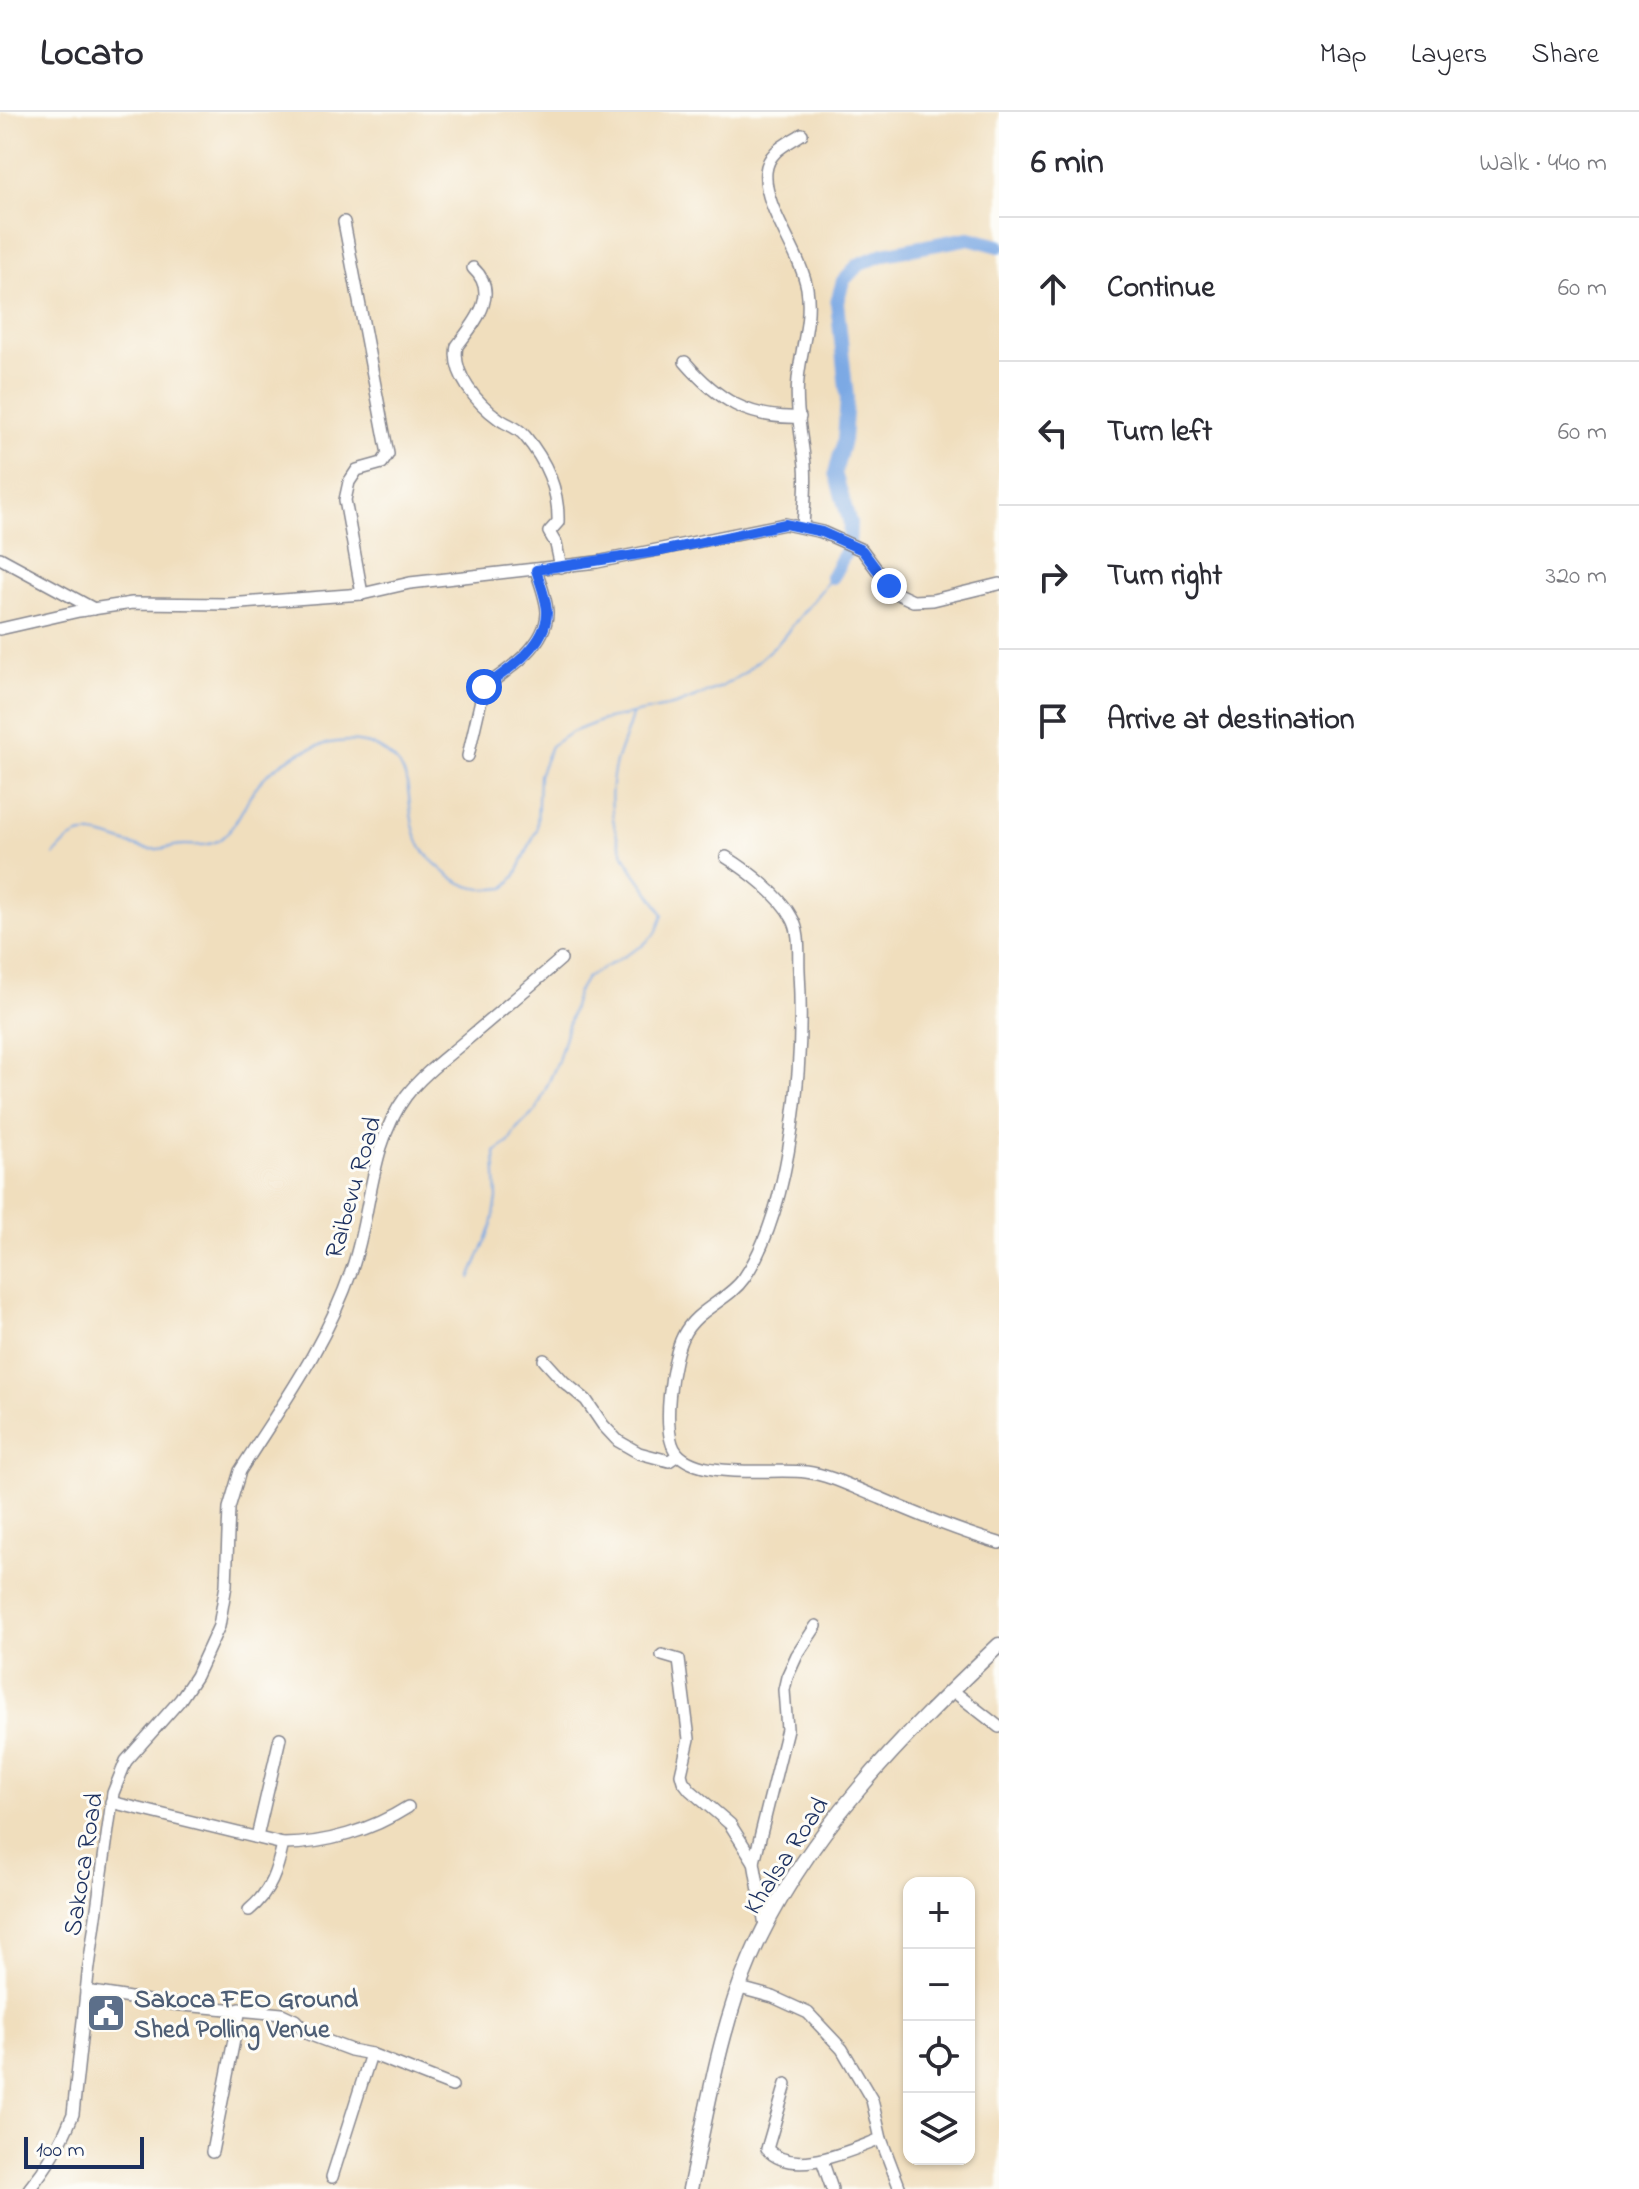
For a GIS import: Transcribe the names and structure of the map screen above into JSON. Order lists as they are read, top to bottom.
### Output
{
  "streets": {
    "main road": ["Khalsa Road"],
    "street": ["Raibevu Road", "Sakoca Road"]
  },
  "crossings": [
    ["Raibevu Road", "Sakoca Road"]
  ],
  "places": {
    "public building": ["Sakoca FEO Ground Shed Polling Venue"]
  },
  "scale_bar": "100 m",
  "page": {
    "header": "Locato",
    "nav": ["Map", "Layers", "Share"],
    "heading": ["6 min", "Walk · 440 m"],
    "list": [
      ["Continue", "60 m"],
      ["Turn left", "60 m"],
      ["Turn right", "320 m"],
      "Arrive at destination"
    ],
    "map_buttons": ["+", "−"],
    "scale": "100 m"
  }
}
